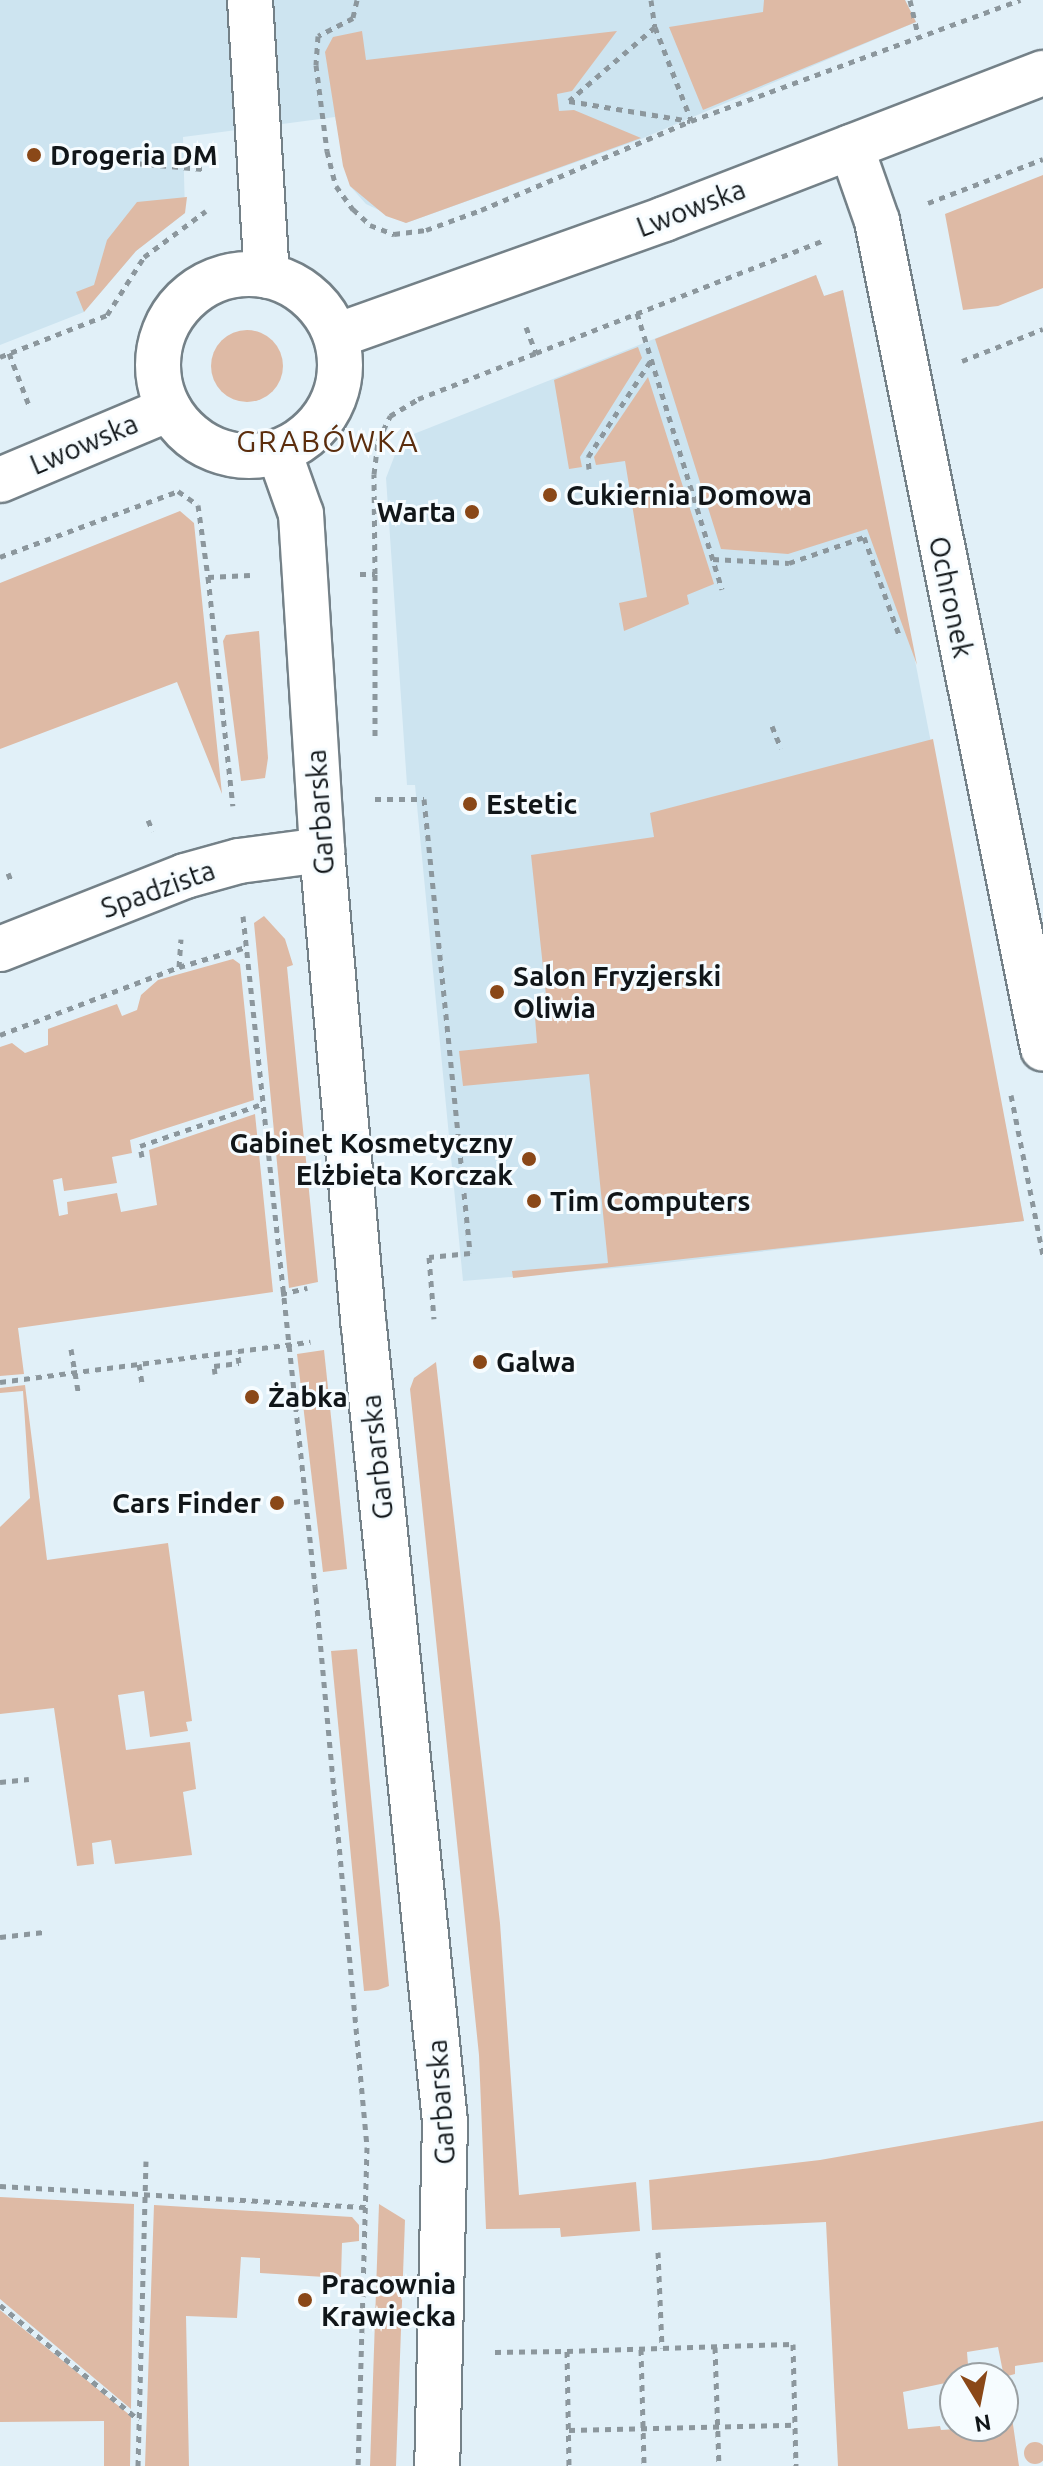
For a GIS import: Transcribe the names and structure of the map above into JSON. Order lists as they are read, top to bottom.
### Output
{
  "streets": {
    "street": [
      "Lwowska",
      "Ochronek",
      "Garbarska",
      "Spadzista"
    ]
  },
  "crossings": [
    ["Lwowska", "Ochronek"],
    ["Lwowska", "Garbarska"],
    ["Garbarska", "Spadzista"]
  ],
  "districts": ["GRABÓWKA"],
  "places": [
    "Drogeria DM",
    "Cukiernia Domowa",
    "Warta",
    "Estetic",
    "Salon Fryzjerski Oliwia",
    "Gabinet Kosmetyczny Elżbieta Korczak",
    "Tim Computers",
    "Galwa",
    "Żabka",
    "Cars Finder",
    "Pracownia Krawiecka"
  ],
  "north": "bottom"
}
